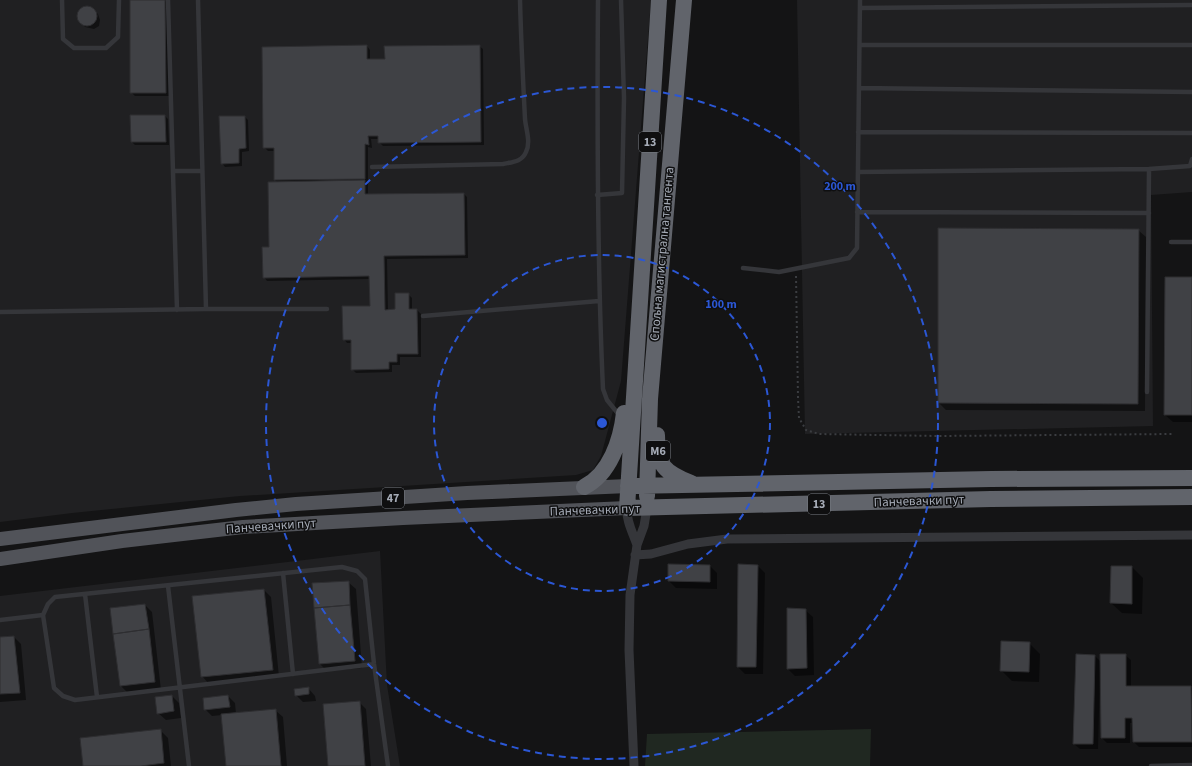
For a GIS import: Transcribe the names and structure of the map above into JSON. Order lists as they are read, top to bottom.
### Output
{
  "streets": {
    "highway": [
      "13",
      "Спољна магистрална тангента",
      "M6",
      "Панчевачки пут"
    ],
    "main road": ["47"]
  },
  "crossings": [
    ["Спољна магистрална тангента", "M6"],
    ["Спољна магистрална тангента", "Панчевачки пут"],
    ["M6", "Панчевачки пут"]
  ],
  "rings": ["200 m", "100 m"]
}
